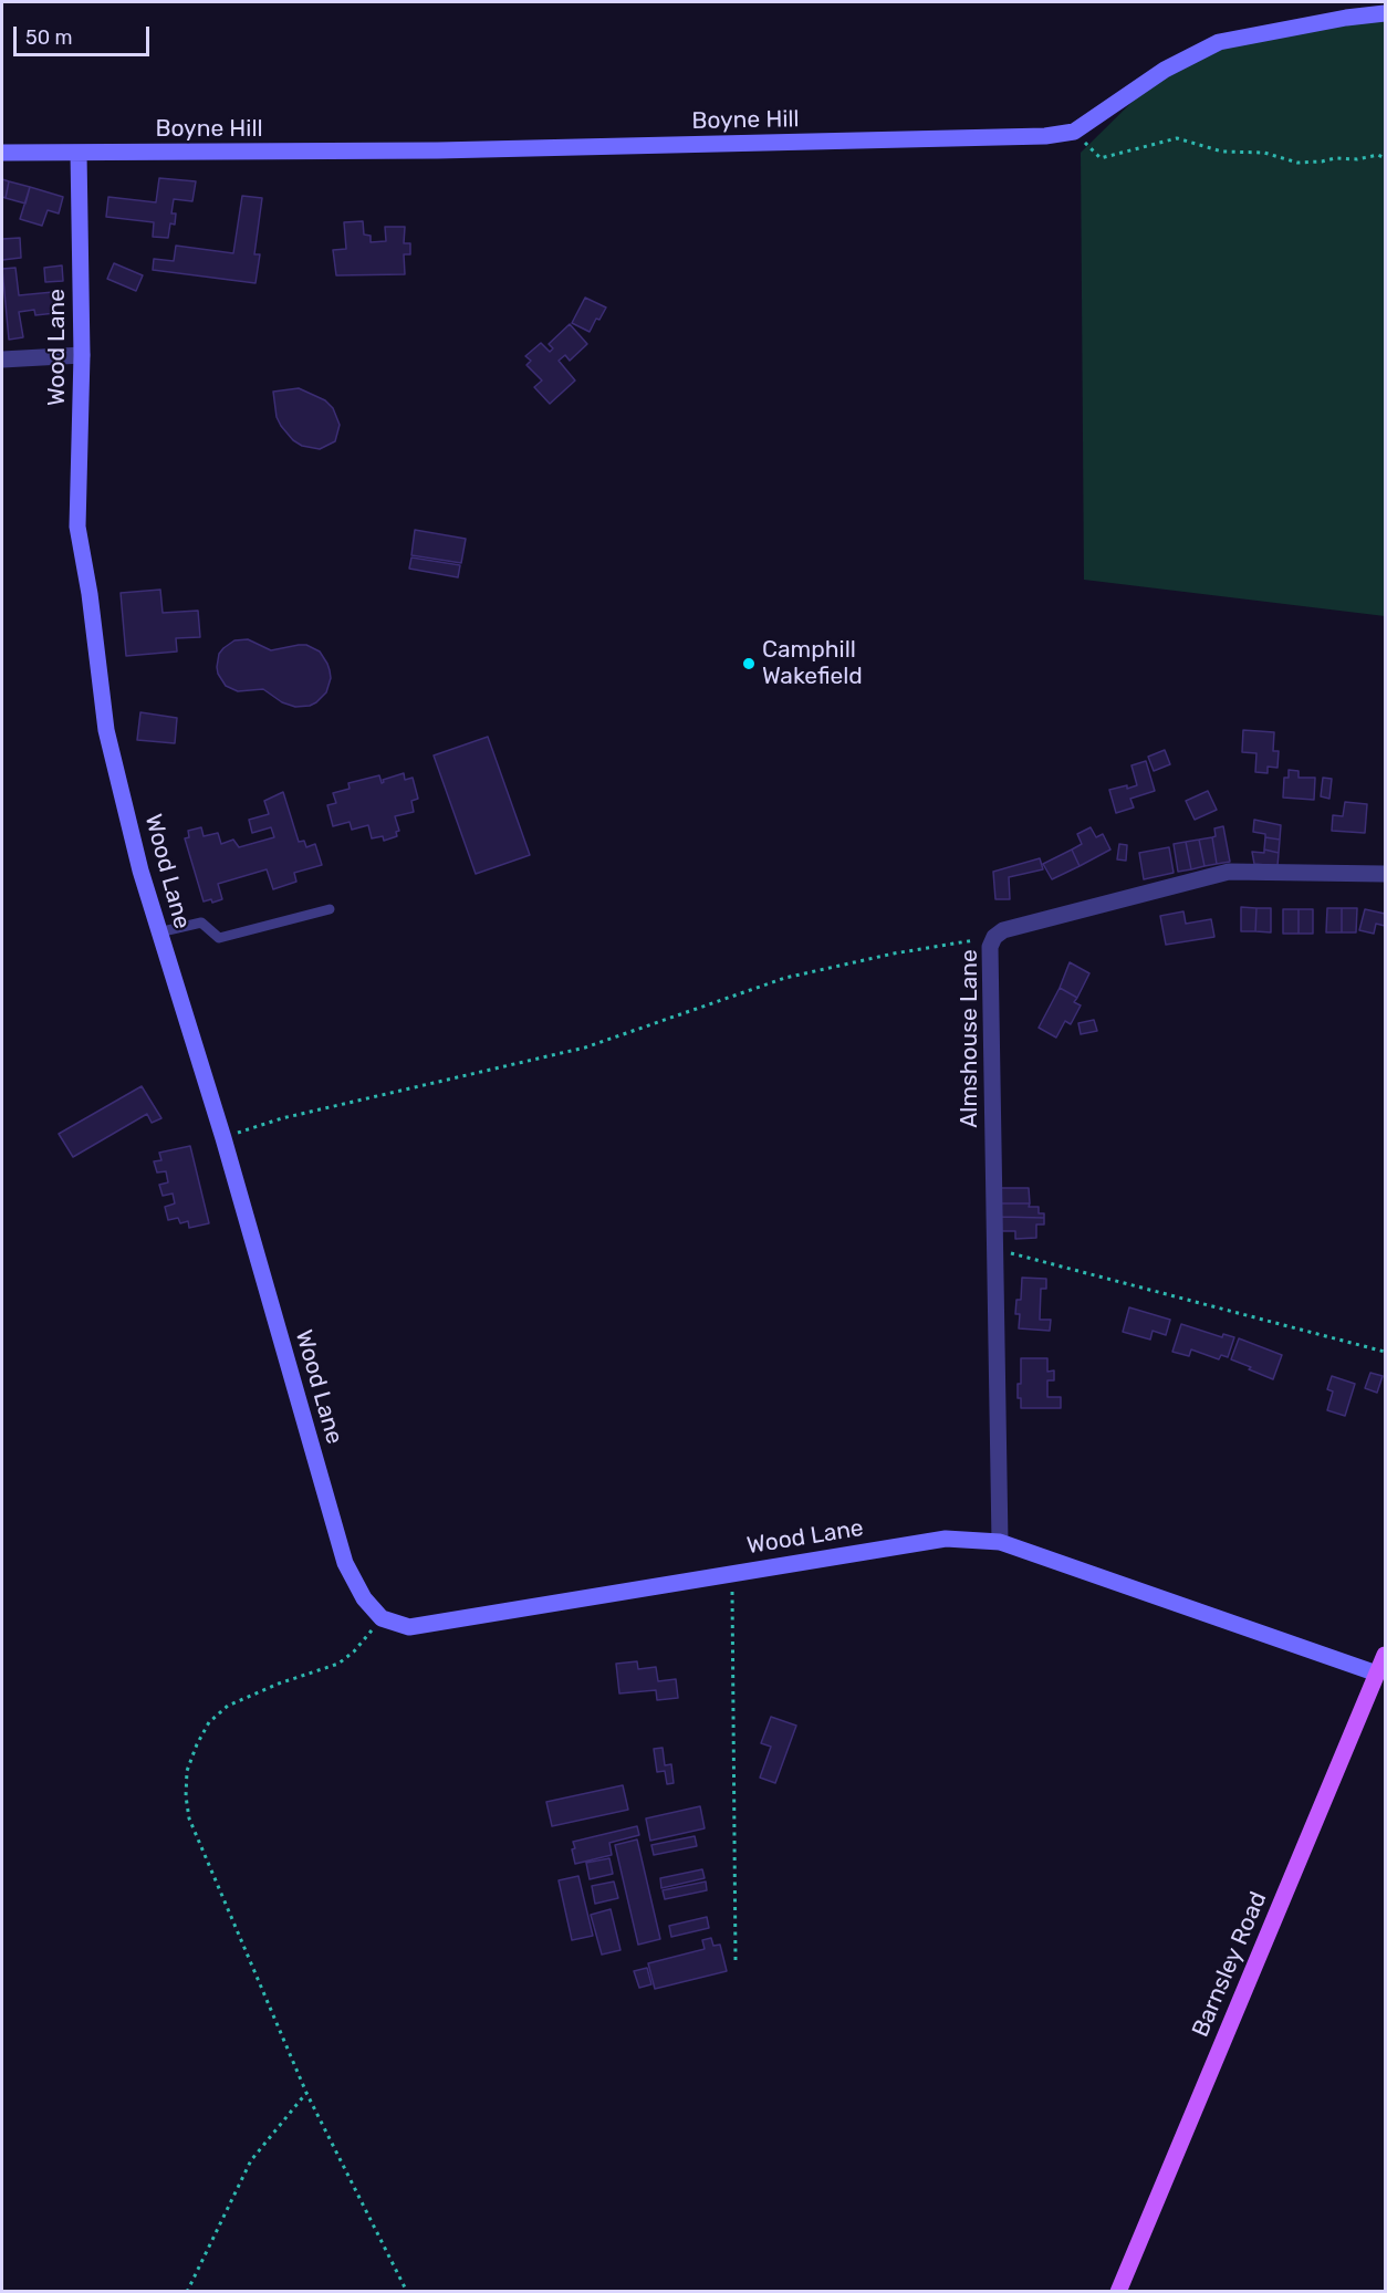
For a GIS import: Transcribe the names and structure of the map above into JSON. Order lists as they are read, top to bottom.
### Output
{
  "streets": {
    "main road": ["Barnsley Road"],
    "street": ["Boyne Hill", "Wood Lane", "Almshouse Lane"]
  },
  "crossings": [
    ["Boyne Hill", "Wood Lane"],
    ["Wood Lane", "Almshouse Lane"],
    ["Wood Lane", "Barnsley Road"]
  ],
  "places": ["Camphill Wakefield"],
  "scale_bar": "50 m"
}
